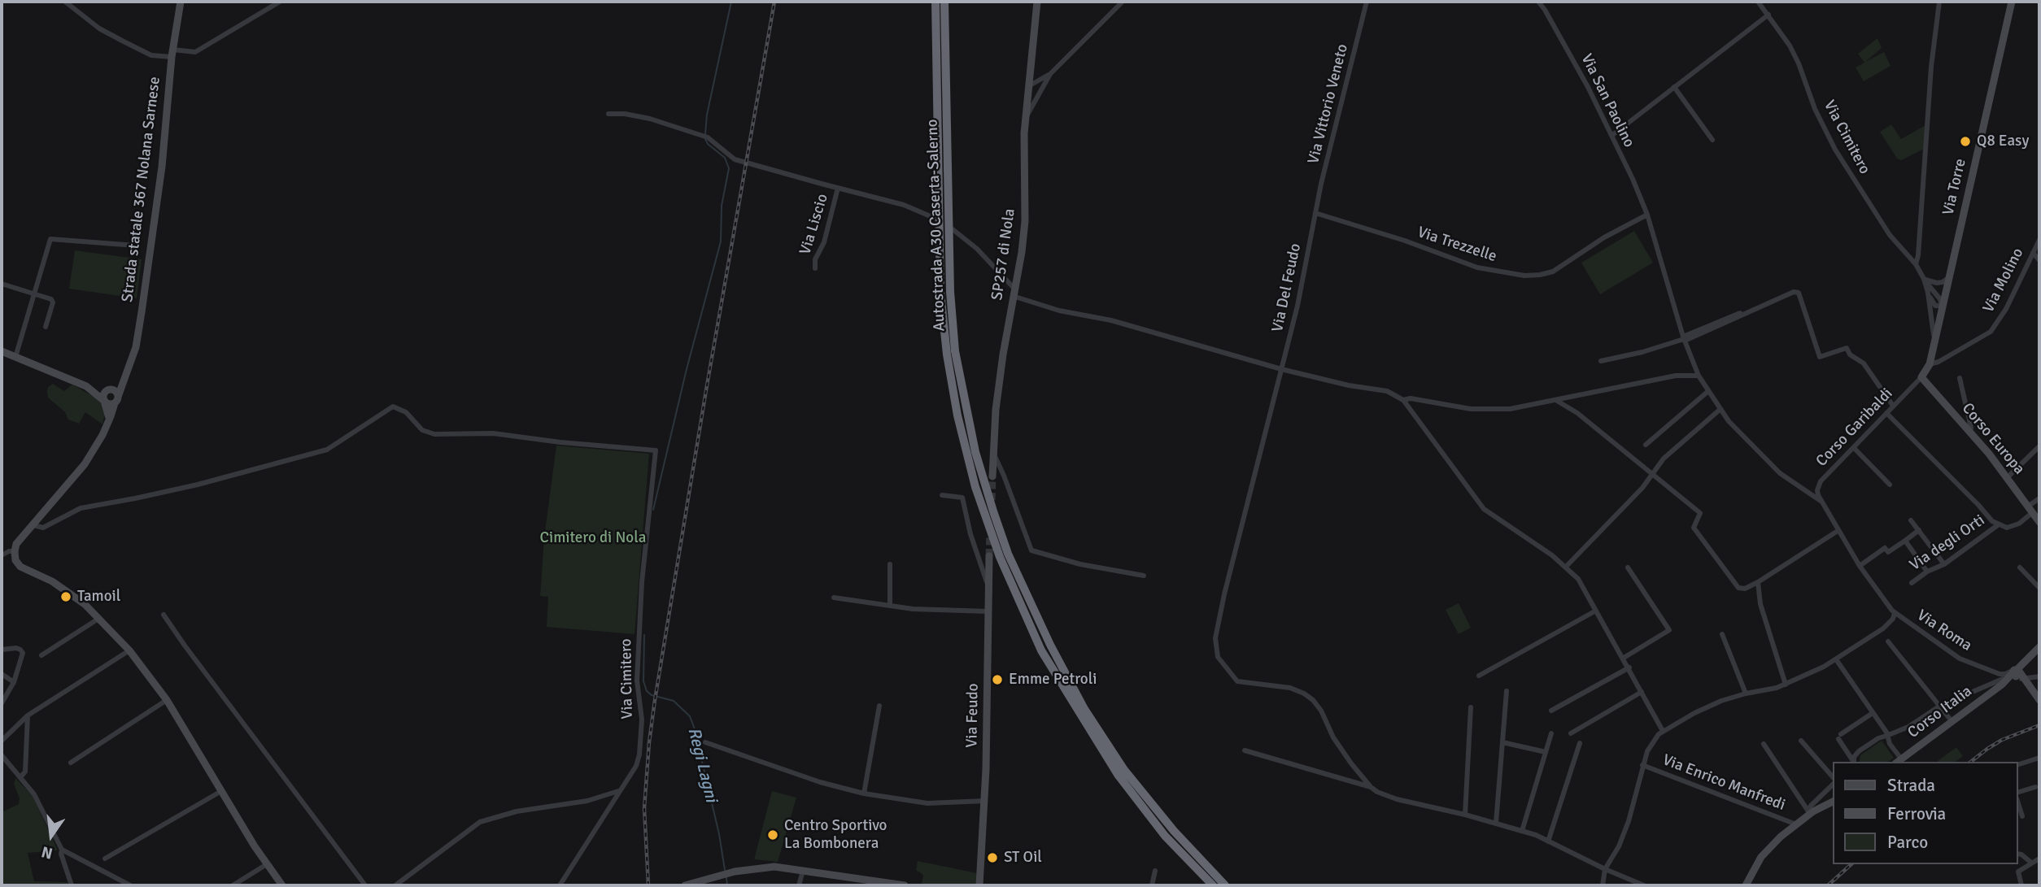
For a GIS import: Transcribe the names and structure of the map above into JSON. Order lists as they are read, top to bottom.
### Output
{
  "streets": {
    "highway": ["Autostrada A30 Caserta-Salerno"],
    "main road": [
      "Via Torre",
      "Strada statale 367 Nolana Sarnese",
      "SP257 di Nola",
      "Corso Europa",
      "Corso Italia",
      "Via Feudo"
    ],
    "street": [
      "Via San Paolino",
      "Via Vittorio Veneto",
      "Via Cimitero",
      "Via Liscio",
      "Via Trezzelle",
      "Via Molino",
      "Via Del Feudo",
      "Corso Garibaldi",
      "Via degli Orti",
      "Via Roma",
      "Via Enrico Manfredi"
    ]
  },
  "crossings": [
    ["Via San Paolino", "Via Trezzelle"],
    ["Via San Paolino", "Corso Garibaldi"],
    ["Via San Paolino", "Via Roma"],
    ["Via Vittorio Veneto", "Via Trezzelle"],
    ["Via Vittorio Veneto", "Via Del Feudo"],
    ["Via Cimitero", "Via Torre"],
    ["Via Torre", "Via Molino"],
    ["Via Torre", "Corso Garibaldi"],
    ["Via Torre", "Corso Europa"],
    ["Via Trezzelle", "Via Del Feudo"],
    ["Corso Garibaldi", "Corso Europa"],
    ["Corso Garibaldi", "Via Roma"],
    ["Via Roma", "Corso Italia"]
  ],
  "water": ["Regi Lagni"],
  "parks": ["Cimitero di Nola"],
  "places": [
    "Q8 Easy",
    "Tamoil",
    "Emme Petroli",
    "Centro Sportivo La Bombonera",
    "ST Oil"
  ],
  "legend": ["Strada", "Ferrovia", "Parco"],
  "north": "bottom"
}
